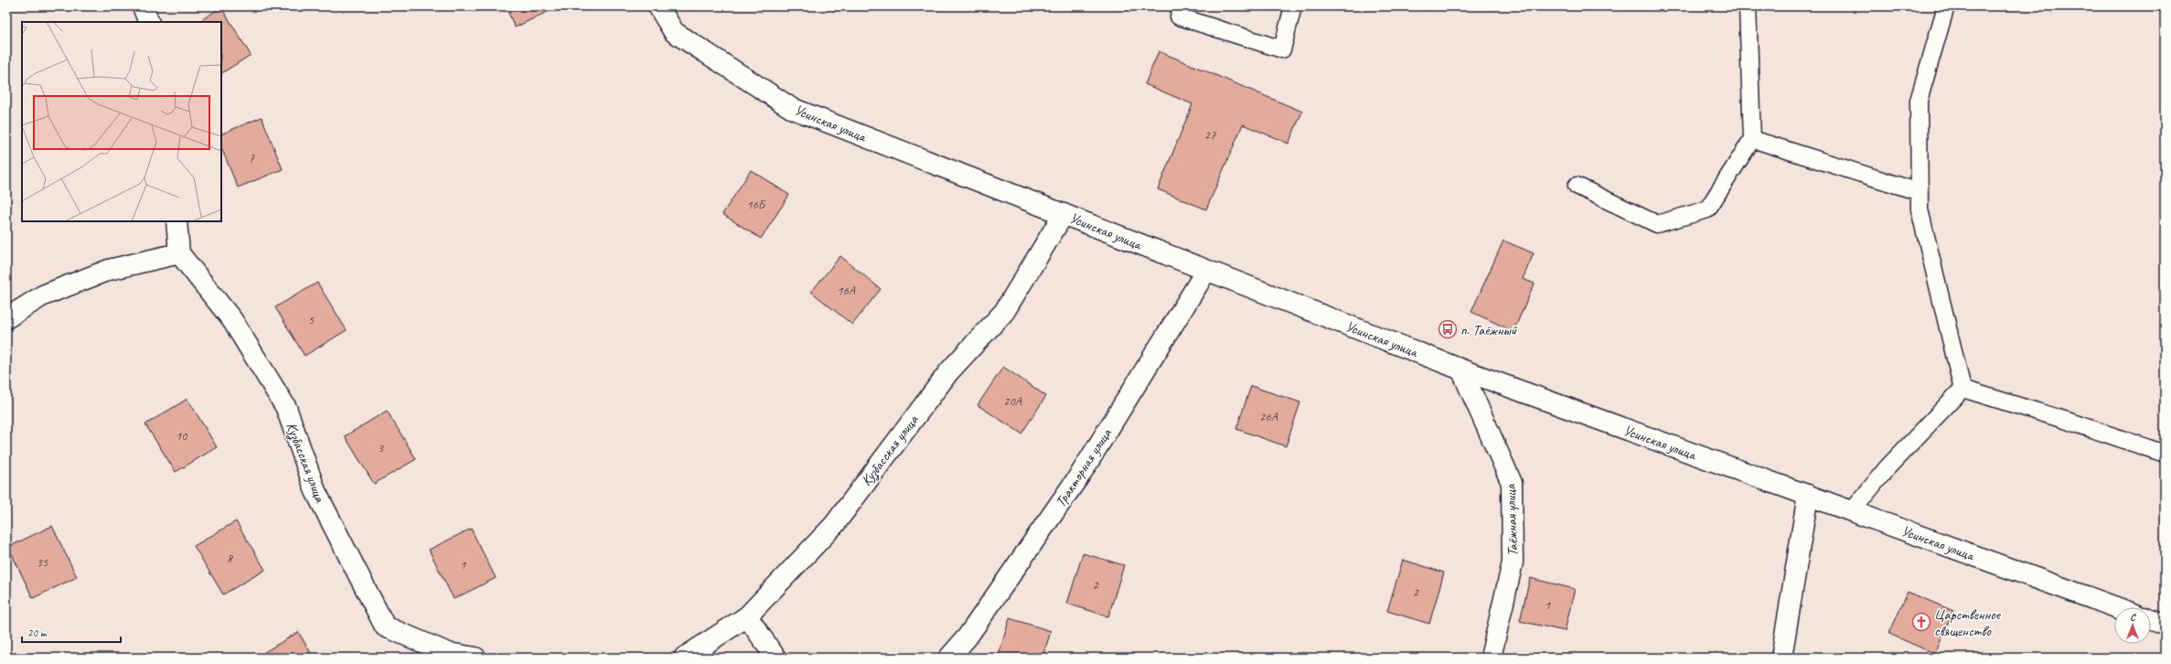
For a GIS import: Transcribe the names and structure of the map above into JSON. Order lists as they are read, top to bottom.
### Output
{
  "streets": {
    "street": [
      "Усинская улица",
      "Кузбасская улица",
      "Тракторная улица",
      "Таёжная улица"
    ]
  },
  "crossings": [
    ["Усинская улица", "Кузбасская улица"],
    ["Усинская улица", "Тракторная улица"],
    ["Усинская улица", "Таёжная улица"]
  ],
  "places": {
    "bus stop": ["п. Таёжный"],
    "church": ["Царственное священство"]
  },
  "house_numbers": [
    "27",
    "7",
    "16Б",
    "16А",
    "5",
    "20А",
    "26А",
    "10",
    "3",
    "8",
    "35",
    "1",
    "2",
    "2",
    "1"
  ],
  "scale_bar": "20 m",
  "north": "top"
}
